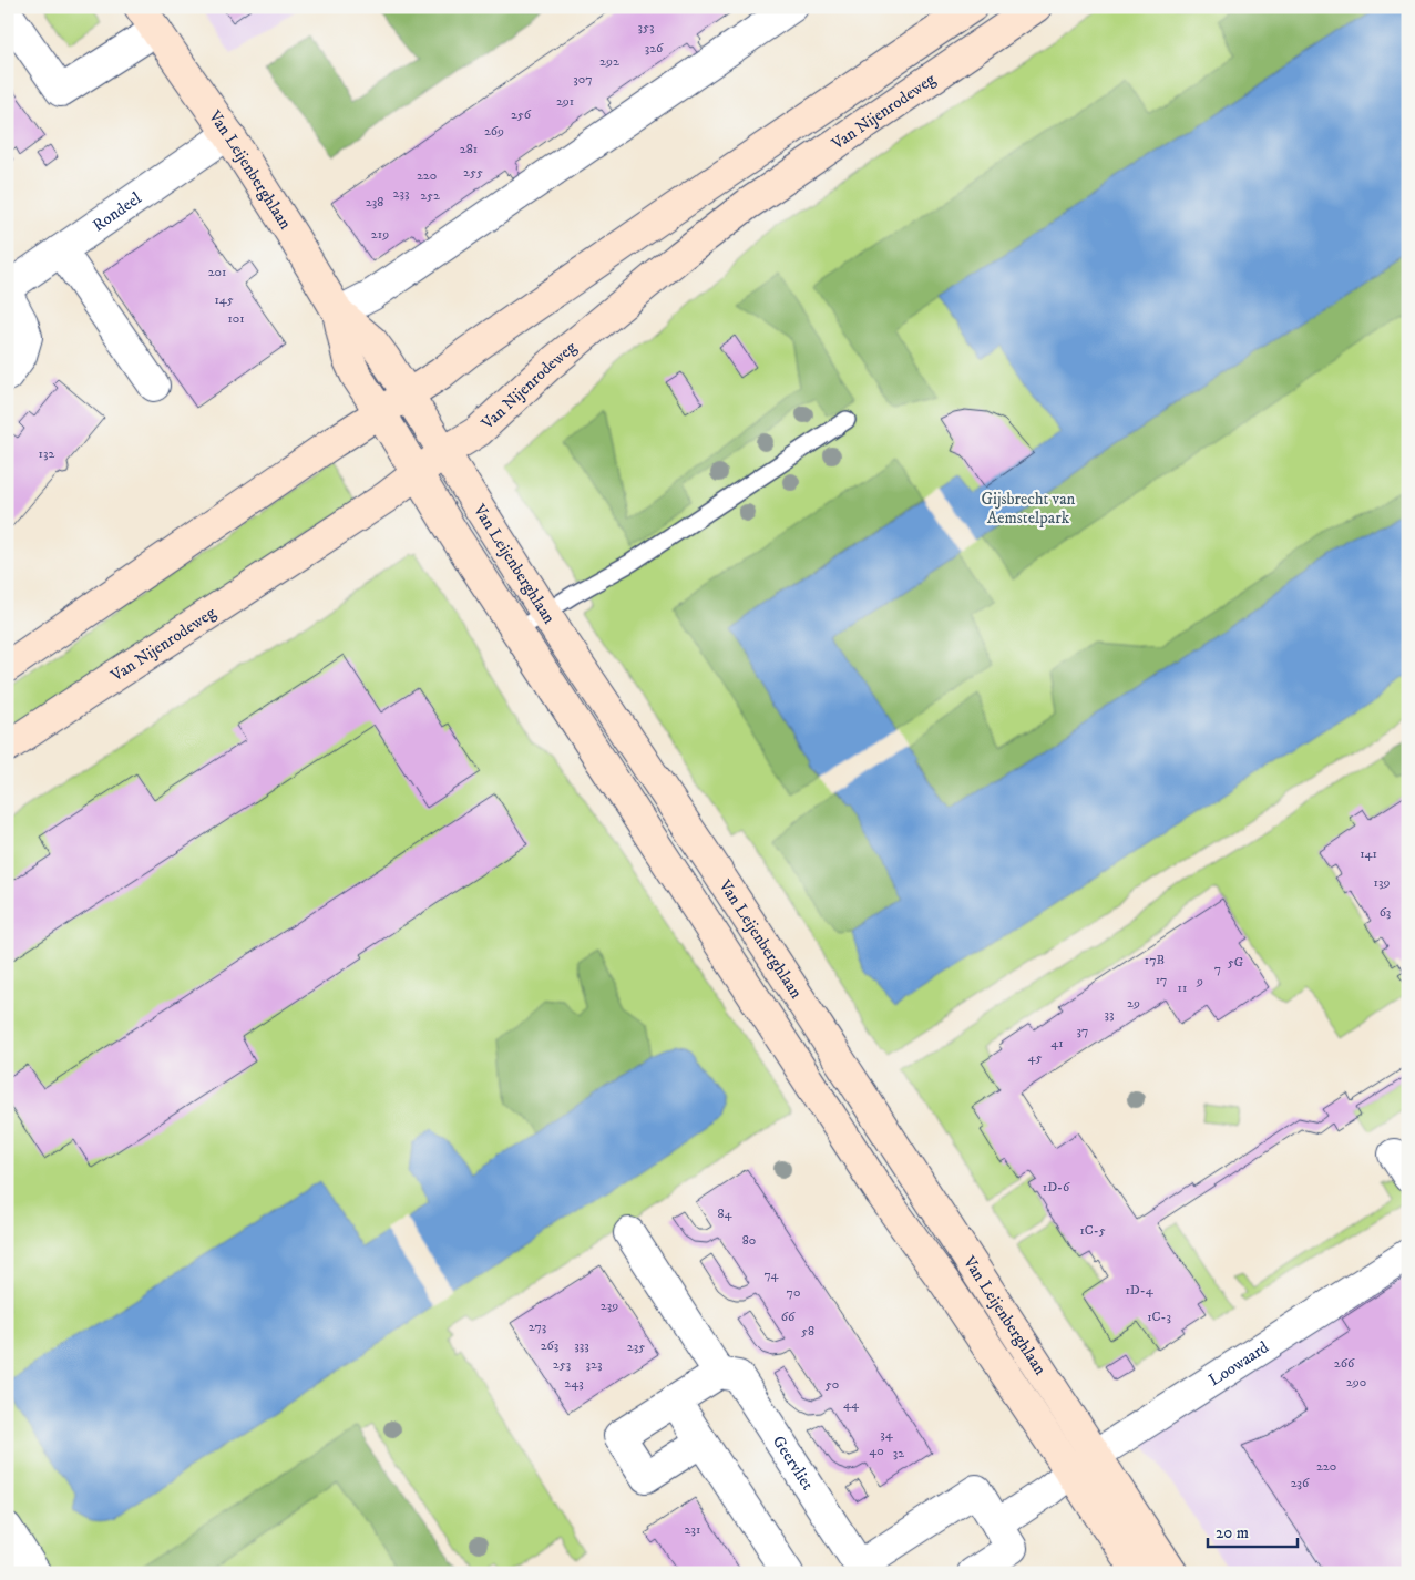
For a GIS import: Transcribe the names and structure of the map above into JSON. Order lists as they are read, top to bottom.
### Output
{
  "streets": {
    "street": [
      "Van Nijenrodeweg",
      "Van Leijenberghlaan",
      "Rondeel",
      "Loowaard",
      "Geervliet"
    ]
  },
  "crossings": [
    ["Van Nijenrodeweg", "Van Leijenberghlaan"],
    ["Van Leijenberghlaan", "Rondeel"],
    ["Van Leijenberghlaan", "Loowaard"]
  ],
  "parks": ["Gijsbrecht van Aemstelpark"],
  "house_numbers": [
    "353",
    "326",
    "292",
    "307",
    "291",
    "256",
    "269",
    "281",
    "255",
    "220",
    "233",
    "252",
    "238",
    "219",
    "201",
    "145",
    "101",
    "132",
    "141",
    "139",
    "63",
    "17B",
    "5G",
    "7",
    "17",
    "9",
    "11",
    "29",
    "33",
    "37",
    "41",
    "45",
    "1D-6",
    "84",
    "1C-5",
    "80",
    "74",
    "1D-4",
    "70",
    "239",
    "66",
    "1C-3",
    "273",
    "58",
    "263",
    "333",
    "235",
    "266",
    "253",
    "323",
    "290",
    "243",
    "50",
    "44",
    "34",
    "40",
    "32",
    "220",
    "236",
    "231"
  ],
  "scale_bar": "20 m"
}
